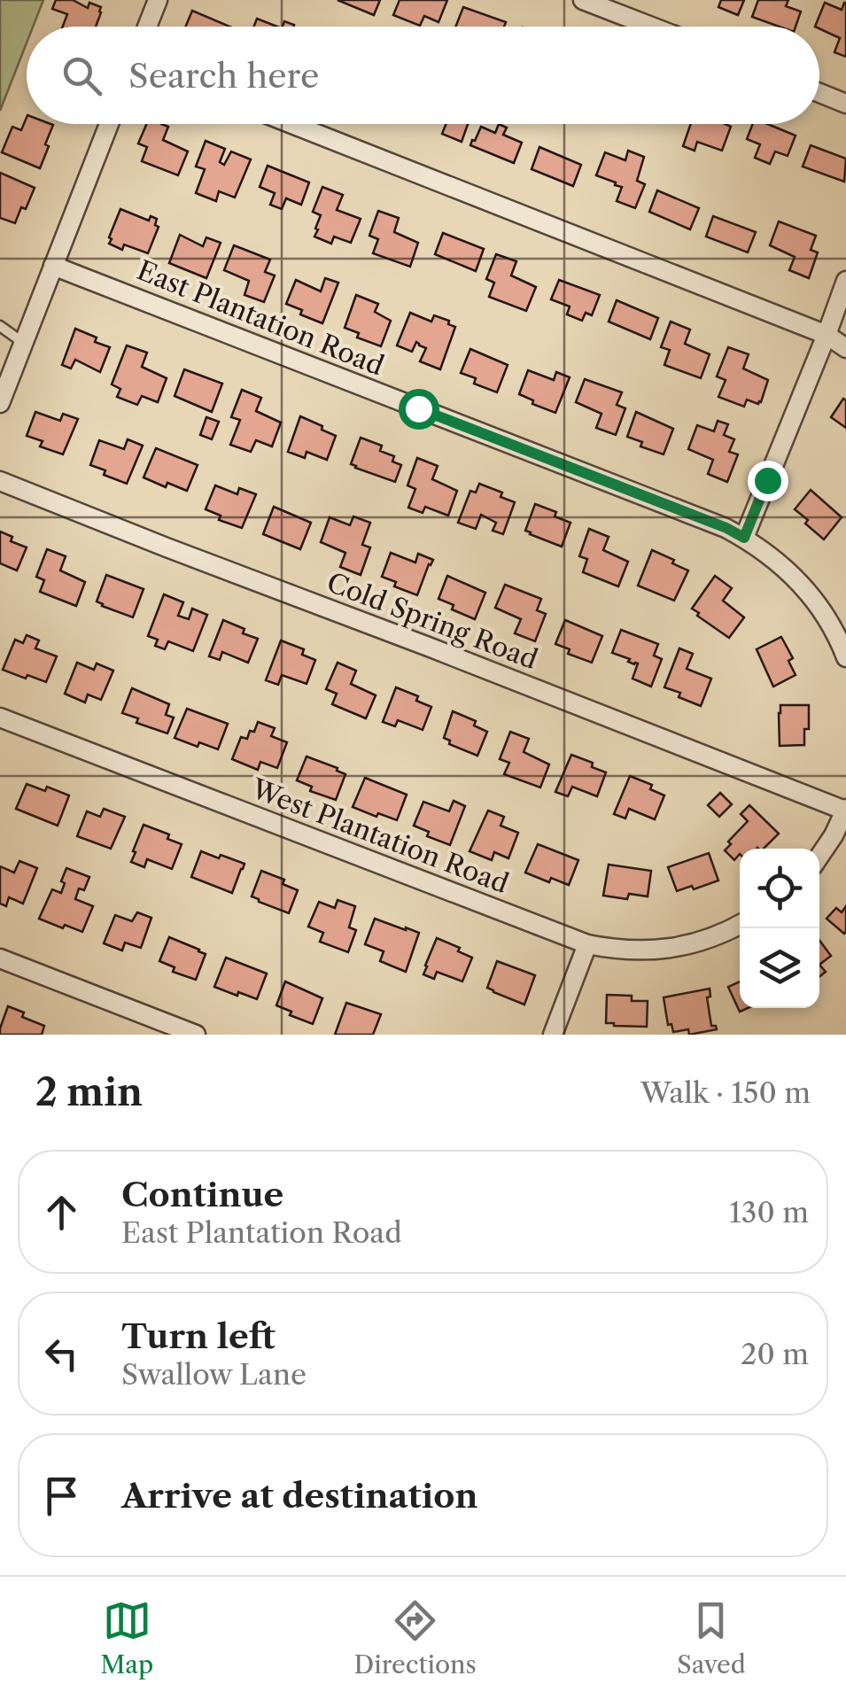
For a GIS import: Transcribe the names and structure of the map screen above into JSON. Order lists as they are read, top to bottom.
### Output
{
  "streets": {
    "street": ["East Plantation Road", "Cold Spring Road", "West Plantation Road"]
  },
  "page": {
    "search": "Search here",
    "heading": ["2 min", "Walk · 150 m"],
    "list": [
      ["Continue", "East Plantation Road", "130 m"],
      ["Turn left", "Swallow Lane", "20 m"],
      "Arrive at destination"
    ],
    "nav": ["Map", "Directions", "Saved"]
  }
}
